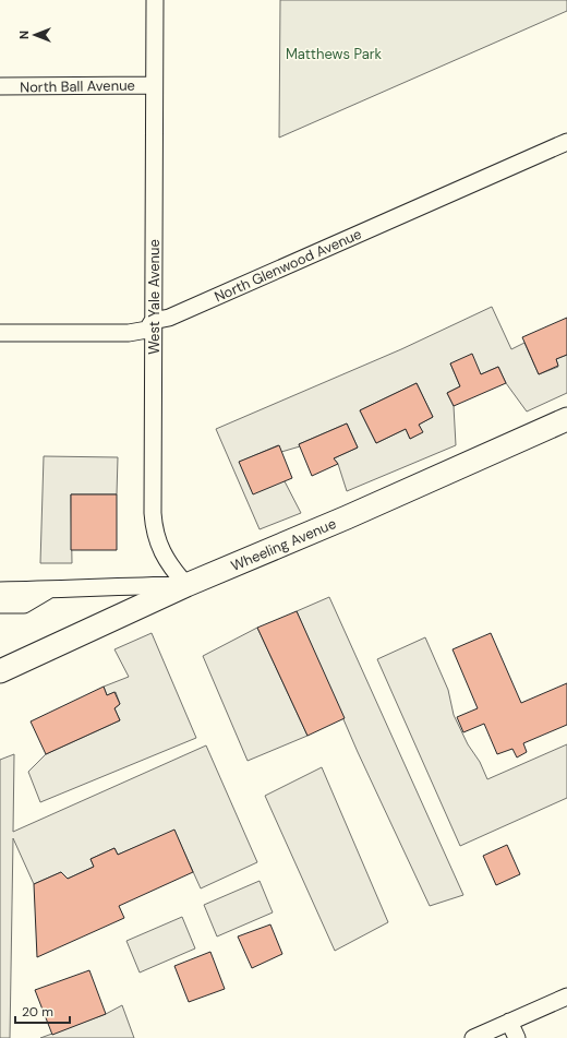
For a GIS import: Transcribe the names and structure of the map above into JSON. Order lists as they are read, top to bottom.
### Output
{
  "streets": {
    "main road": ["Wheeling Avenue"],
    "street": ["North Ball Avenue", "North Glenwood Avenue", "West Yale Avenue"]
  },
  "crossings": [
    ["North Ball Avenue", "West Yale Avenue"],
    ["North Glenwood Avenue", "West Yale Avenue"],
    ["West Yale Avenue", "Wheeling Avenue"]
  ],
  "parks": ["Matthews Park"],
  "scale_bar": "20 m",
  "north": "left"
}
